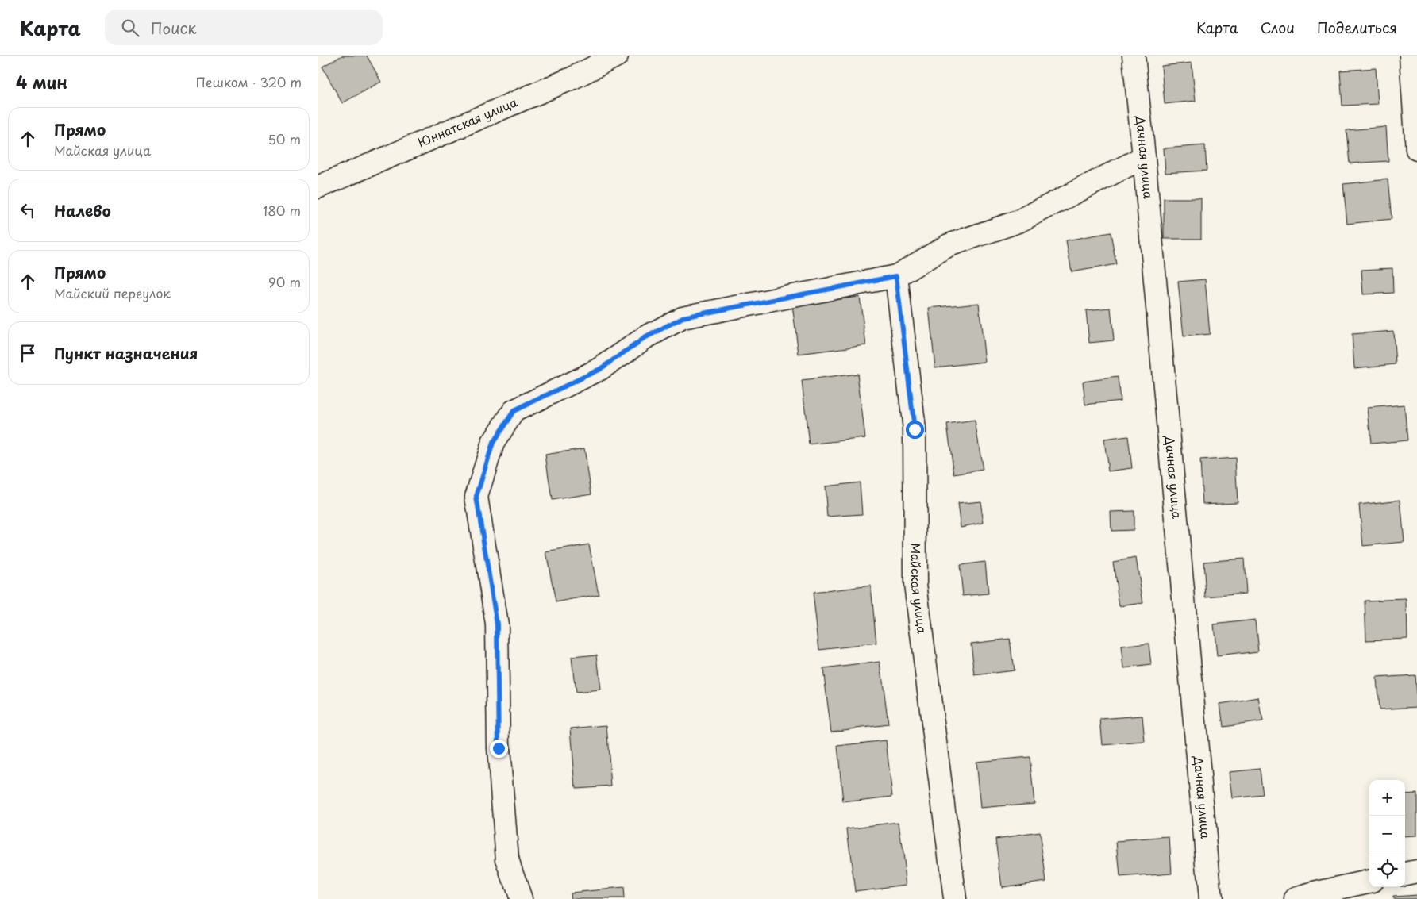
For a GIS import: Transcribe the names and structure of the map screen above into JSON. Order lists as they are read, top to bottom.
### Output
{
  "streets": {
    "street": ["Юннатская улица", "Дачная улица", "Майская улица"]
  },
  "page": {
    "header": "Карта",
    "search": "Поиск",
    "nav": ["Карта", "Слои", "Поделиться"],
    "heading": ["4 мин", "Пешком · 320 m"],
    "list": [
      ["Прямо", "Майская улица", "50 m"],
      ["Налево", "180 m"],
      ["Прямо", "Майский переулок", "90 m"],
      "Пункт назначения"
    ],
    "map_buttons": ["+", "−"]
  }
}
